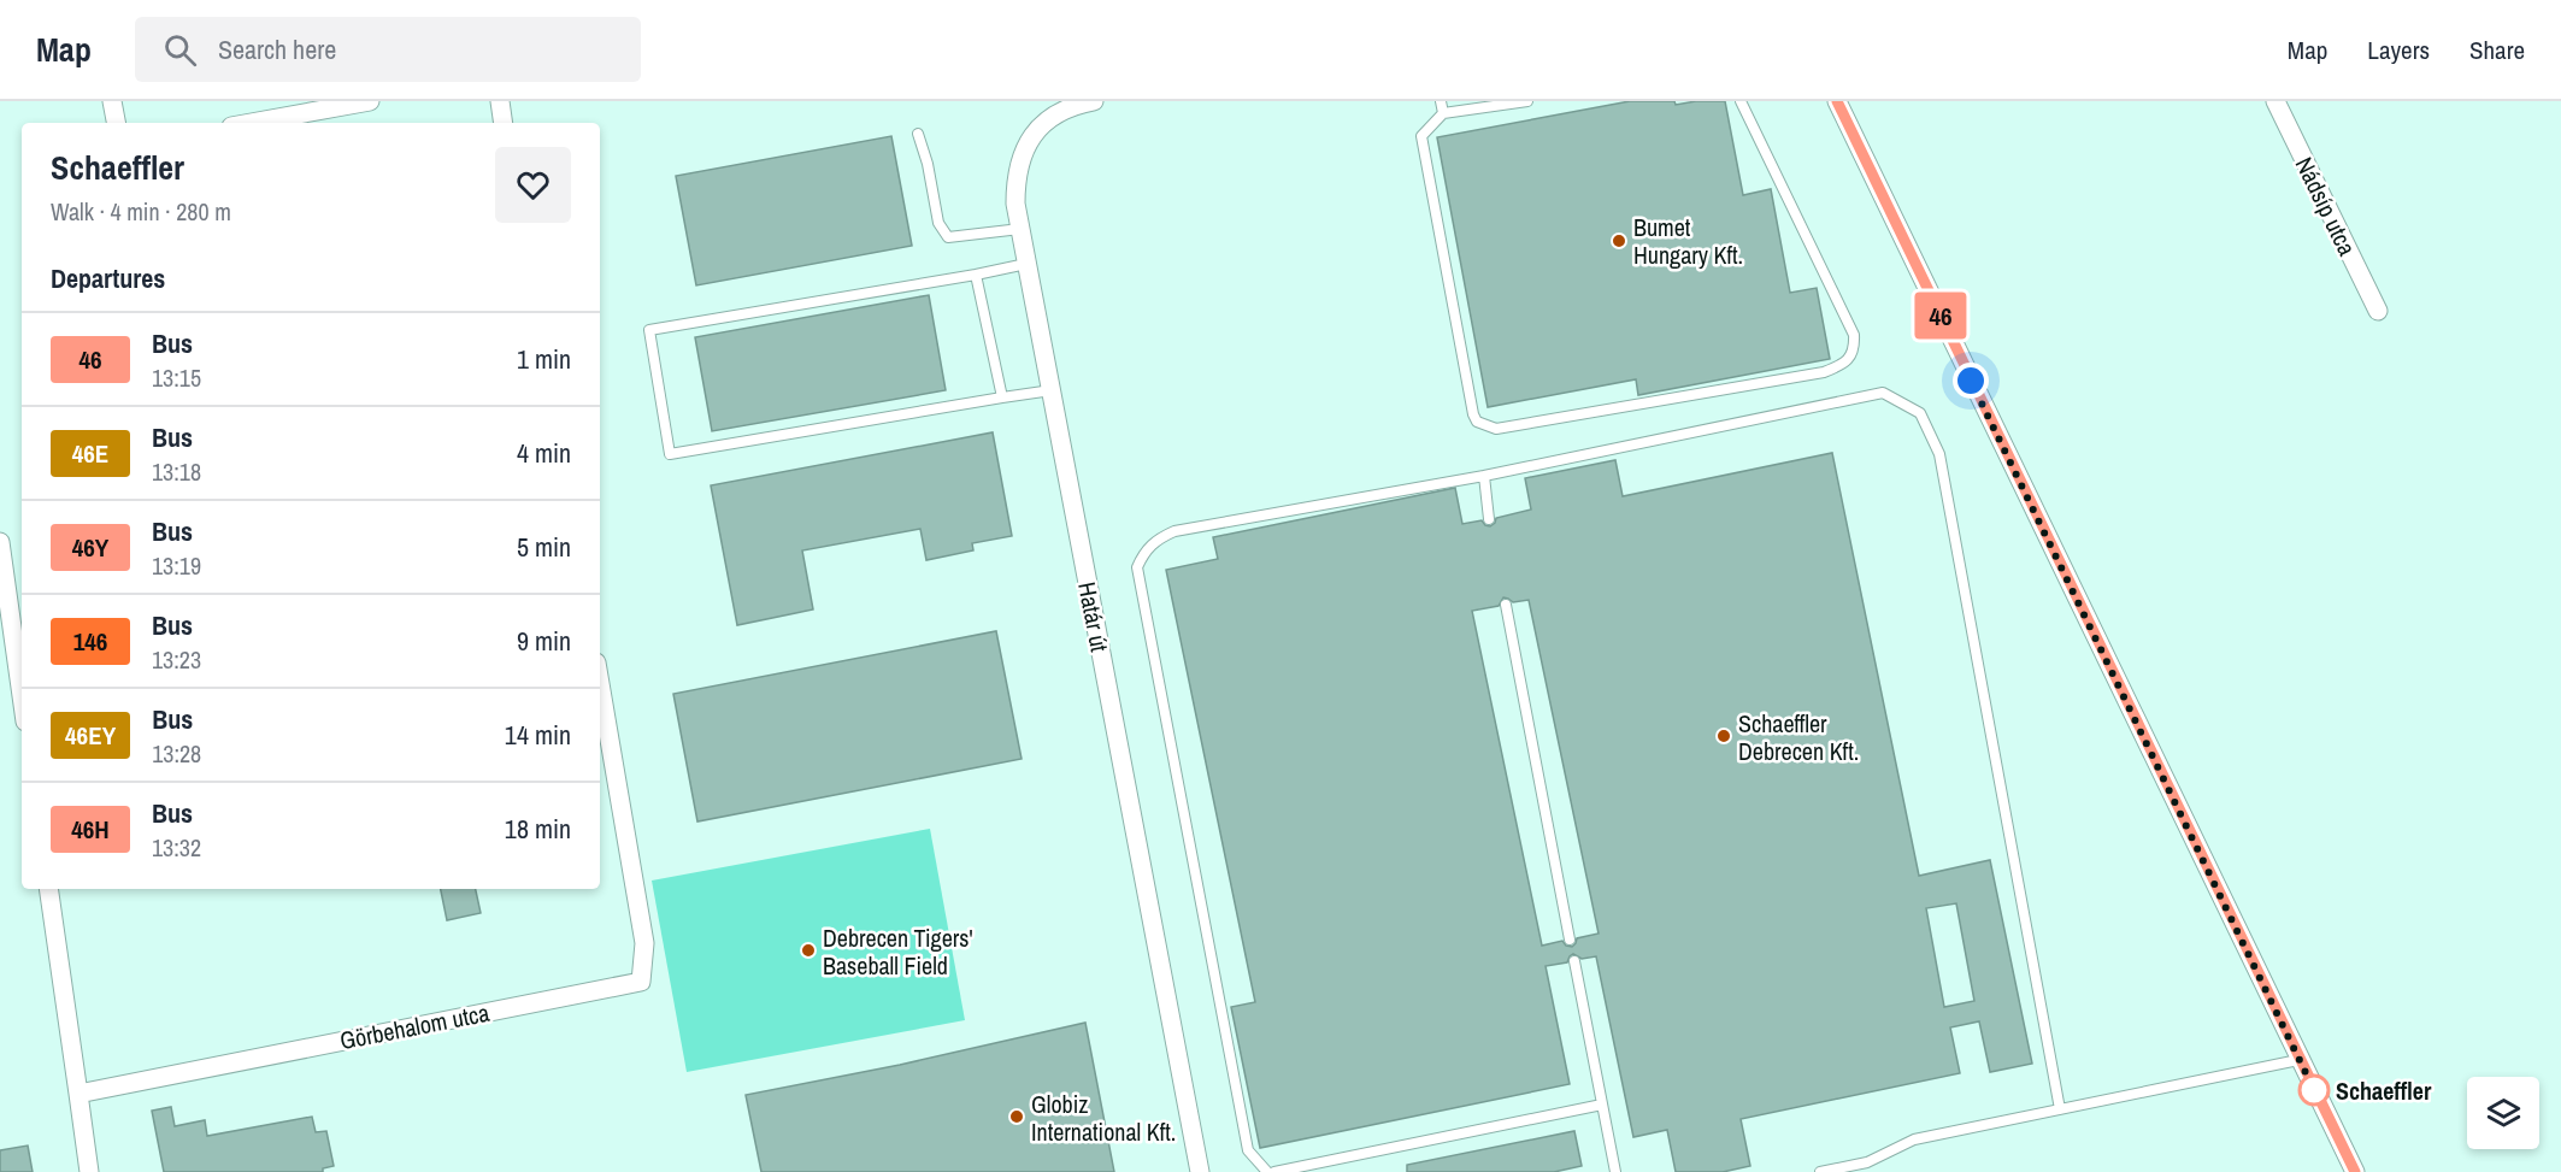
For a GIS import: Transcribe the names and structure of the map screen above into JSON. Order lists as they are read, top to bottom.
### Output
{
  "streets": {
    "street": ["Nádsíp utca", "Határ út", "Görbehalom utca"]
  },
  "places": [
    "Bumet Hungary Kft.",
    "Schaeffler Debrecen Kft.",
    "Debrecen Tigers' Baseball Field",
    "Schaeffler",
    "Globiz International Kft."
  ],
  "lines": ["bus line 46"],
  "page": {
    "header": "Map",
    "search": "Search here",
    "nav": ["Map", "Layers", "Share"],
    "on_map": "46",
    "heading": [
      ["Schaeffler", "Walk · 4 min · 280 m"],
      "Departures"
    ],
    "list": [
      {
        "mark": "46",
        "name": "Bus",
        "note": "13:15",
        "value": "1 min"
      },
      {
        "mark": "46E",
        "name": "Bus",
        "note": "13:18",
        "value": "4 min"
      },
      {
        "mark": "46Y",
        "name": "Bus",
        "note": "13:19",
        "value": "5 min"
      },
      {
        "mark": "146",
        "name": "Bus",
        "note": "13:23",
        "value": "9 min"
      },
      {
        "mark": "46EY",
        "name": "Bus",
        "note": "13:28",
        "value": "14 min"
      },
      {
        "mark": "46H",
        "name": "Bus",
        "note": "13:32",
        "value": "18 min"
      }
    ]
  }
}
